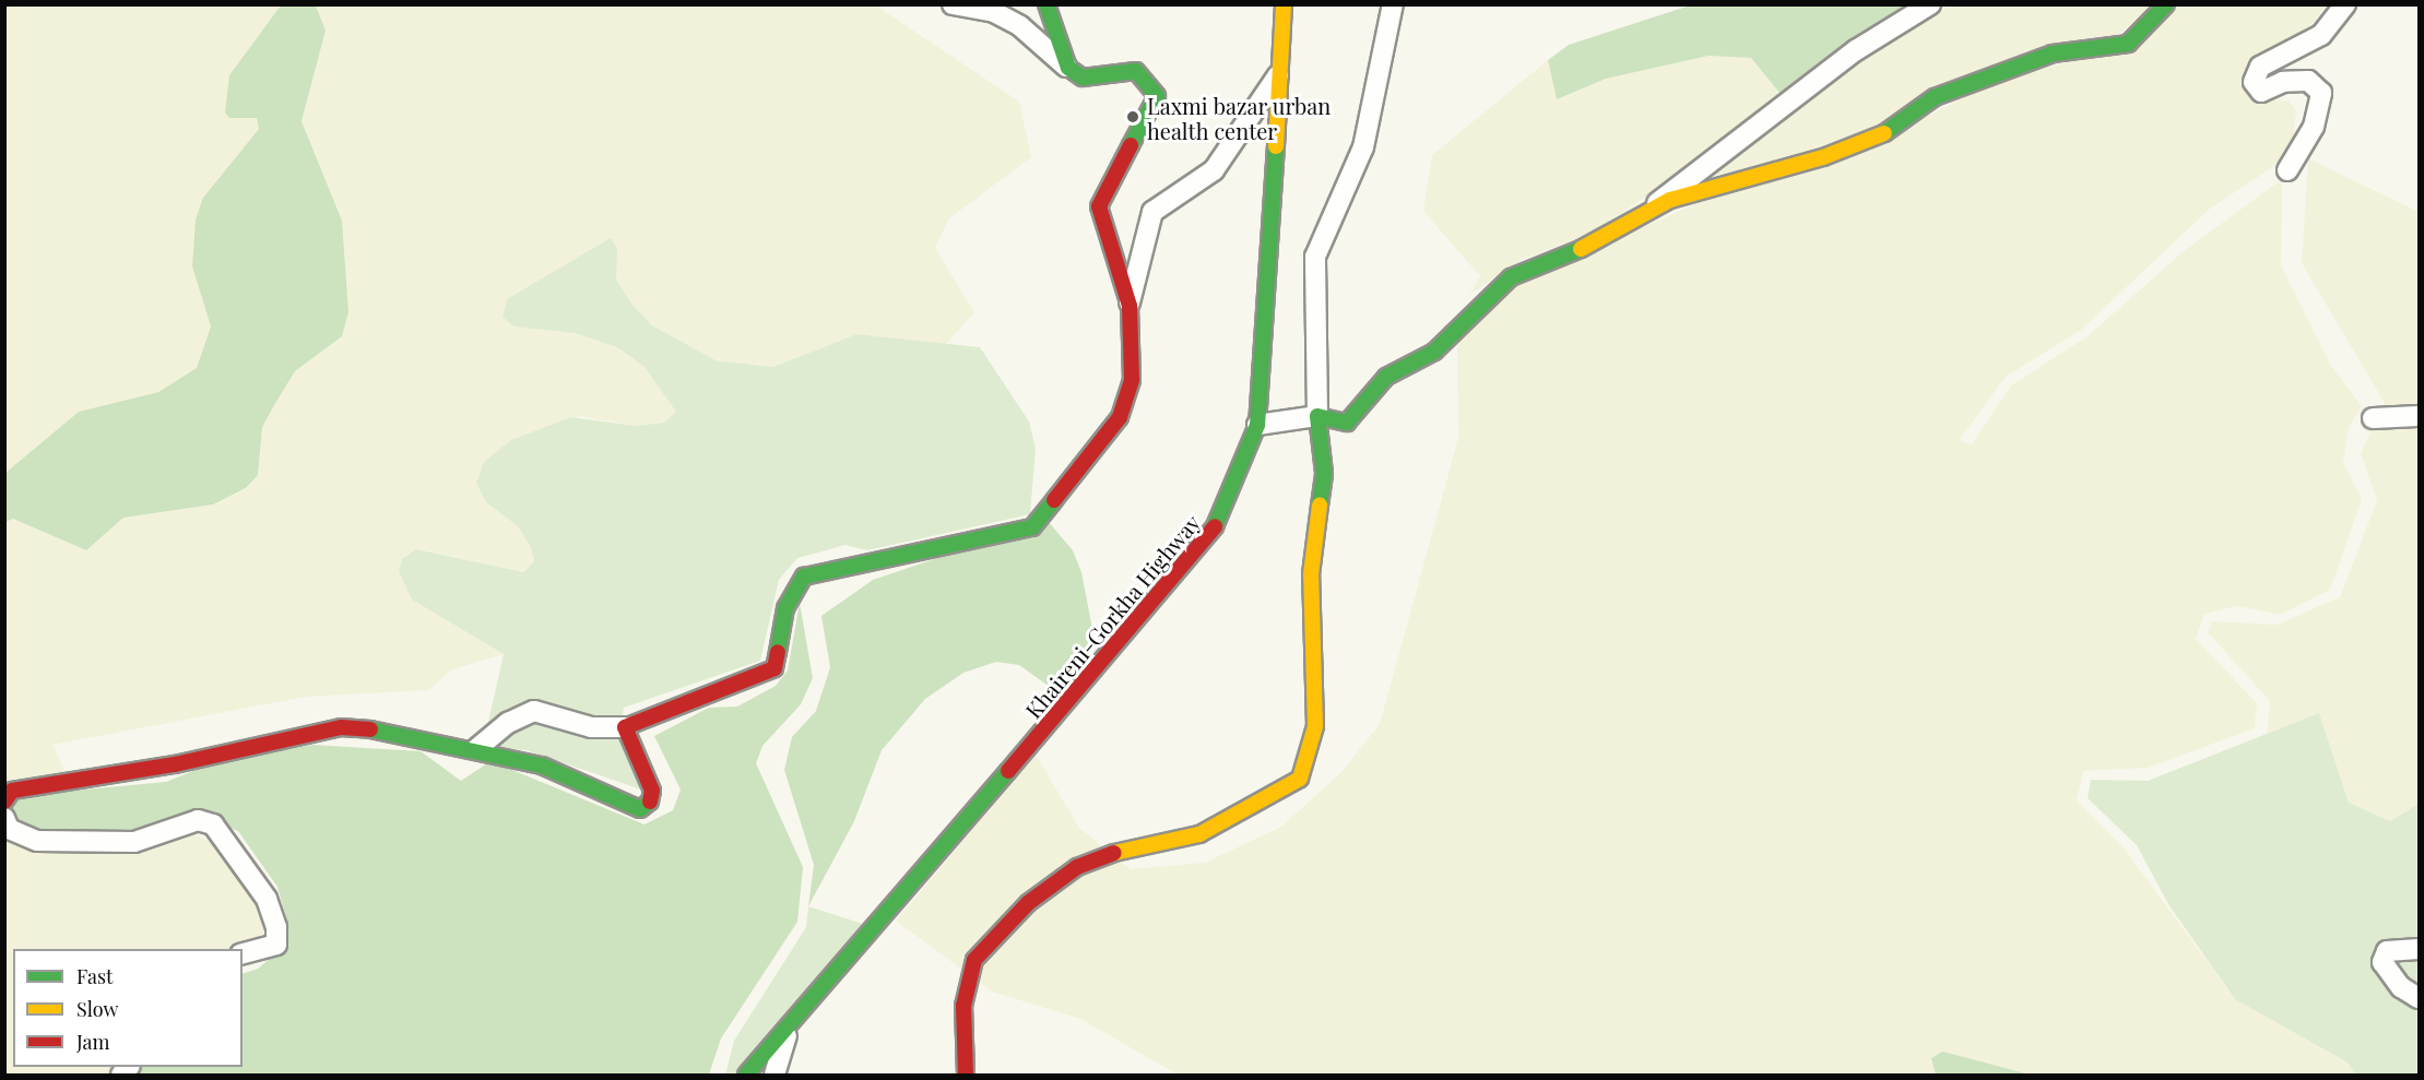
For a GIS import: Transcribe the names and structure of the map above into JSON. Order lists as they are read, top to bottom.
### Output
{
  "streets": {
    "street": ["Khaireni-Gorkha Highway"]
  },
  "places": ["Laxmi bazar urban health center"],
  "legend": ["Fast", "Slow", "Jam"]
}
